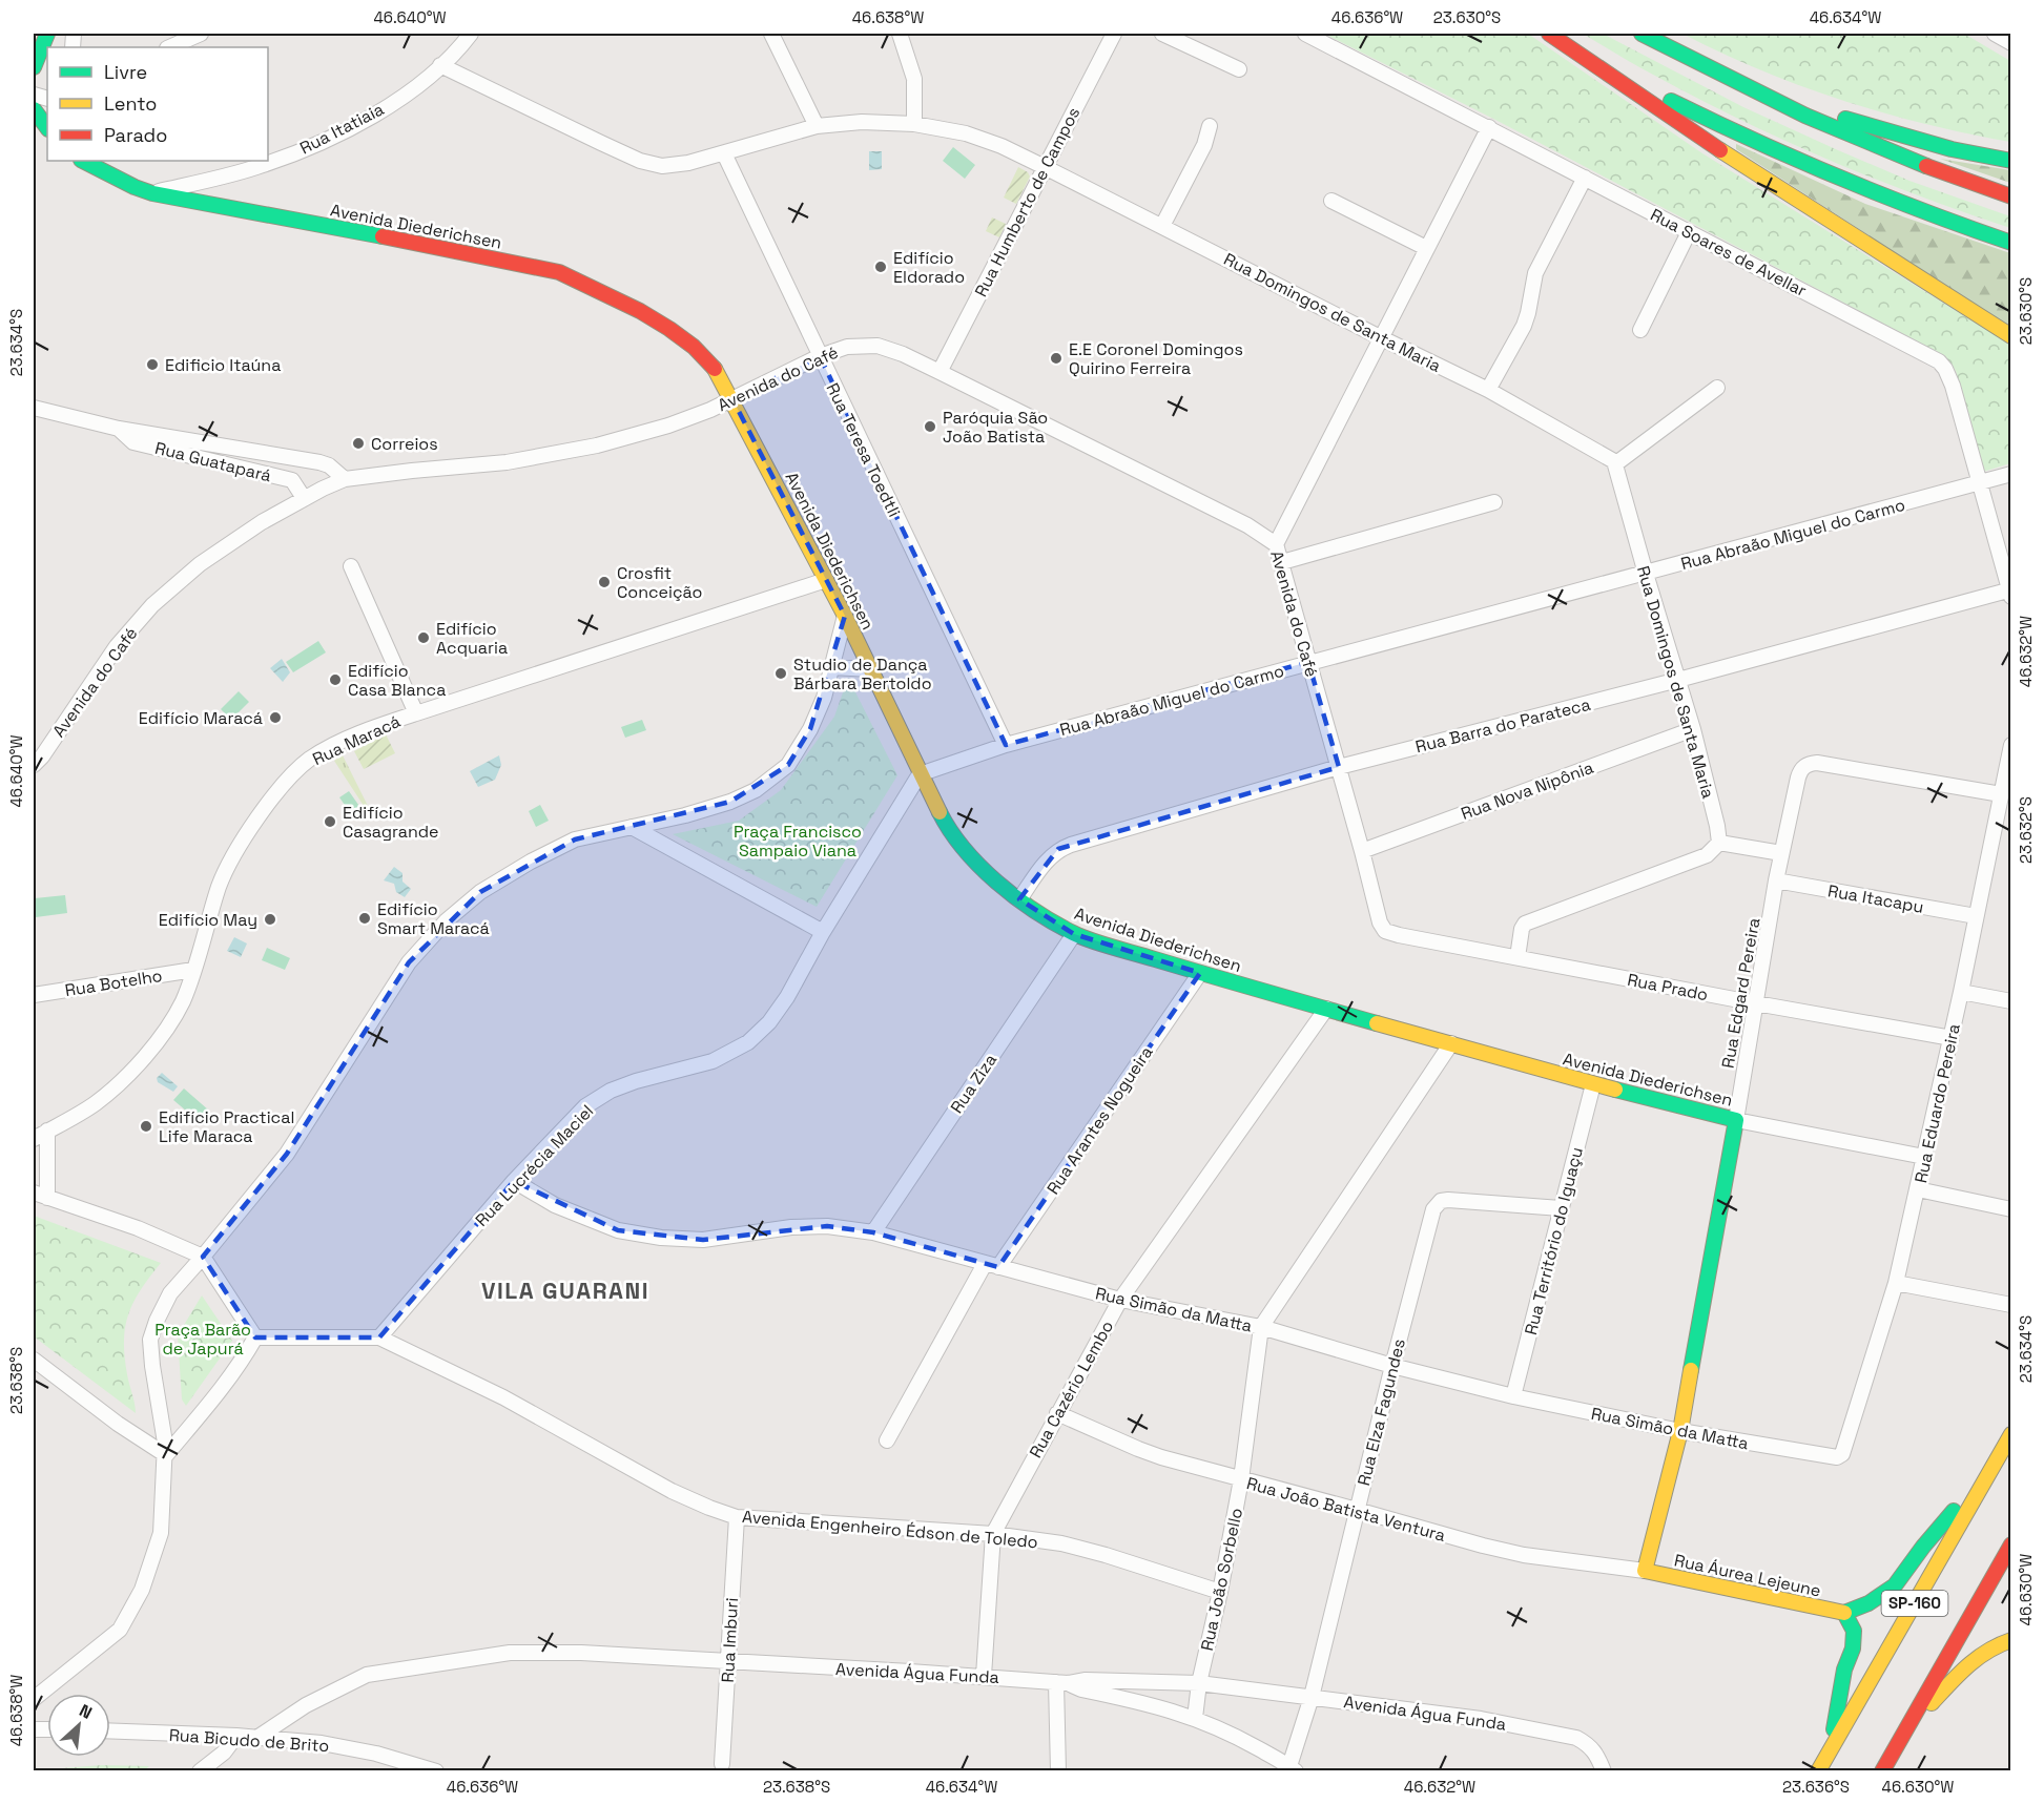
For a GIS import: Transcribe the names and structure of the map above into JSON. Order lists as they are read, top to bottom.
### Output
{
  "streets": {
    "main road": [
      "Avenida Diederichsen",
      "Rua Edgard Pereira",
      "Rua Áurea Lejeune",
      "SP-160"
    ],
    "street": [
      "Rua Itatiaia",
      "Rua Humberto de Campos",
      "Rua Soares de Avellar",
      "Rua Domingos de Santa Maria",
      "Avenida do Café",
      "Rua Teresa Toedtli",
      "Rua Guatapará",
      "Rua Abraão Miguel do Carmo",
      "Rua Barra do Parateca",
      "Rua Maracá",
      "Rua Nova Nipônia",
      "Rua Itacapu",
      "Rua Botelho",
      "Rua Prado",
      "Rua Ziza",
      "Rua Eduardo Pereira",
      "Rua Arantes Nogueira",
      "Rua Lucrécia Maciel",
      "Rua Território do Iguaçu",
      "Rua Simão da Matta",
      "Rua Cazério Lembo",
      "Rua Elza Fagundes",
      "Rua João Batista Ventura",
      "Avenida Engenheiro Édson de Toledo",
      "Rua João Sorbello",
      "Rua Imburi",
      "Avenida Água Funda",
      "Rua Bicudo de Brito"
    ]
  },
  "crossings": [
    ["Rua Itatiaia", "Avenida Diederichsen"],
    ["Rua Itatiaia", "Rua Domingos de Santa Maria"],
    ["Rua Humberto de Campos", "Rua Domingos de Santa Maria"],
    ["Rua Humberto de Campos", "Avenida do Café"],
    ["Avenida Diederichsen", "Avenida do Café"],
    ["Avenida Diederichsen", "Rua Abraão Miguel do Carmo"],
    ["Avenida Diederichsen", "Rua Barra do Parateca"],
    ["Avenida Diederichsen", "Rua Maracá"],
    ["Avenida Diederichsen", "Rua Edgard Pereira"],
    ["Avenida Diederichsen", "Rua Ziza"],
    ["Avenida Diederichsen", "Rua Eduardo Pereira"],
    ["Avenida Diederichsen", "Rua Arantes Nogueira"],
    ["Avenida Diederichsen", "Rua Lucrécia Maciel"],
    ["Avenida Diederichsen", "Rua Território do Iguaçu"],
    ["Avenida Diederichsen", "Rua Cazério Lembo"],
    ["Rua Soares de Avellar", "Rua Abraão Miguel do Carmo"],
    ["Rua Soares de Avellar", "Rua Barra do Parateca"],
    ["Rua Domingos de Santa Maria", "Rua Teresa Toedtli"],
    ["Rua Domingos de Santa Maria", "Rua Abraão Miguel do Carmo"],
    ["Rua Domingos de Santa Maria", "Rua Barra do Parateca"],
    ["Rua Domingos de Santa Maria", "Rua Nova Nipônia"],
    ["Avenida do Café", "Rua Teresa Toedtli"],
    ["Avenida do Café", "Rua Guatapará"],
    ["Avenida do Café", "Rua Abraão Miguel do Carmo"],
    ["Avenida do Café", "Rua Barra do Parateca"],
    ["Avenida do Café", "Rua Nova Nipônia"],
    ["Avenida do Café", "Rua Prado"],
    ["Rua Teresa Toedtli", "Rua Abraão Miguel do Carmo"],
    ["Rua Abraão Miguel do Carmo", "Rua Lucrécia Maciel"],
    ["Rua Maracá", "Rua Botelho"],
    ["Rua Itacapu", "Rua Edgard Pereira"],
    ["Rua Itacapu", "Rua Eduardo Pereira"],
    ["Rua Prado", "Rua Edgard Pereira"],
    ["Rua Prado", "Rua Eduardo Pereira"],
    ["Rua Edgard Pereira", "Rua Eduardo Pereira"],
    ["Rua Edgard Pereira", "Rua Simão da Matta"],
    ["Rua Edgard Pereira", "Rua João Batista Ventura"],
    ["Rua Edgard Pereira", "Rua Áurea Lejeune"],
    ["Rua Ziza", "Rua Simão da Matta"],
    ["Rua Eduardo Pereira", "Rua Simão da Matta"],
    ["Rua Arantes Nogueira", "Rua Simão da Matta"],
    ["Rua Lucrécia Maciel", "Rua Simão da Matta"],
    ["Rua Lucrécia Maciel", "Avenida Engenheiro Édson de Toledo"],
    ["Rua Território do Iguaçu", "Rua Simão da Matta"],
    ["Rua Território do Iguaçu", "Rua Elza Fagundes"],
    ["Rua Simão da Matta", "Rua Cazério Lembo"],
    ["Rua Simão da Matta", "Rua Elza Fagundes"],
    ["Rua Simão da Matta", "Rua João Sorbello"],
    ["Rua Cazério Lembo", "Rua João Batista Ventura"],
    ["Rua Cazério Lembo", "Avenida Engenheiro Édson de Toledo"],
    ["Rua Cazério Lembo", "Avenida Água Funda"],
    ["Rua Elza Fagundes", "Rua João Batista Ventura"],
    ["Rua Elza Fagundes", "Avenida Água Funda"],
    ["Rua João Batista Ventura", "Rua Áurea Lejeune"],
    ["Rua João Batista Ventura", "Rua João Sorbello"],
    ["Avenida Engenheiro Édson de Toledo", "Rua João Sorbello"],
    ["Avenida Engenheiro Édson de Toledo", "Rua Imburi"],
    ["Rua João Sorbello", "Avenida Água Funda"],
    ["Rua Imburi", "Avenida Água Funda"],
    ["Avenida Água Funda", "Rua Bicudo de Brito"]
  ],
  "districts": ["VILA GUARANI"],
  "parks": ["Praça Francisco Sampaio Viana", "Praça Barão de Japurá"],
  "places": [
    "Edifício Eldorado",
    "E.E Coronel Domingos Quirino Ferreira",
    "Edificio Itaúna",
    "Paróquia São João Batista",
    "Correios",
    "Crosfit Conceição",
    "Edifício Acquaria",
    "Studio de Dança Bárbara Bertoldo",
    "Edifício Casa Blanca",
    "Edifício Maracá",
    "Edifício Casagrande",
    "Edifício Smart Maracá",
    "Edifício May",
    "Edifício Practical Life Maraca"
  ],
  "legend": ["Livre", "Lento", "Parado"],
  "north": "top right",
  "coordinates": [
    "46.640°W",
    "46.638°W",
    "46.636°W",
    "23.630°S",
    "46.634°W",
    "23.634°S",
    "46.632°W",
    "23.632°S",
    "23.638°S",
    "46.630°W",
    "23.636°S"
  ]
}
